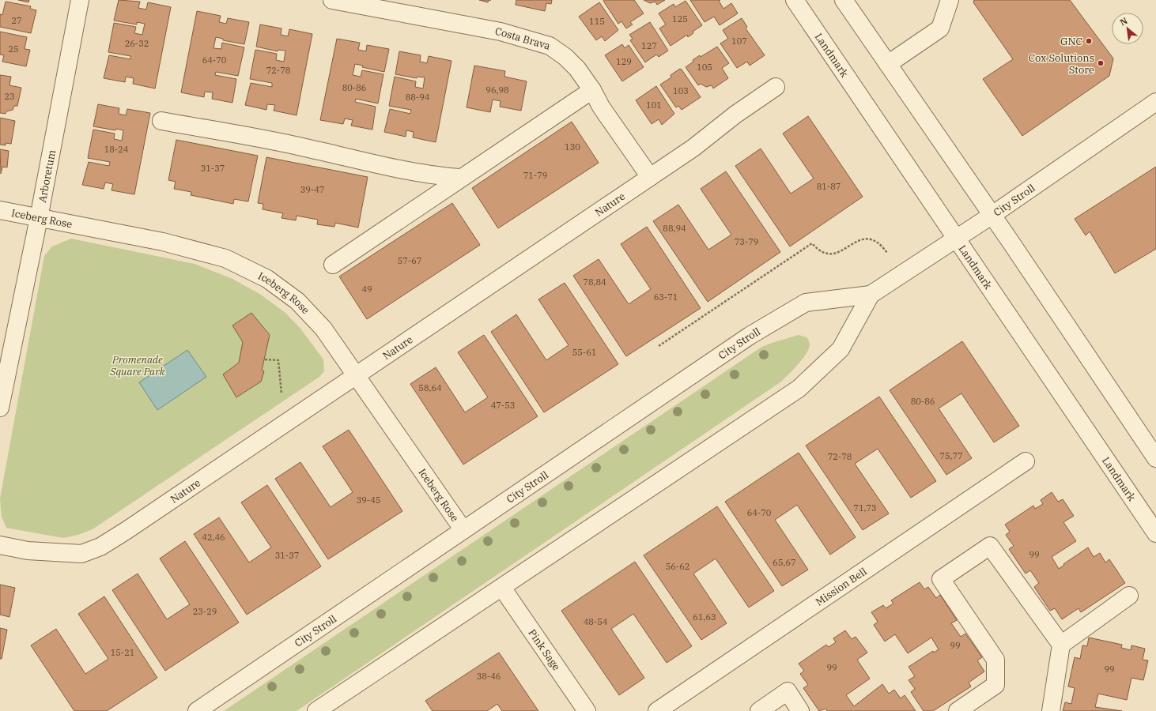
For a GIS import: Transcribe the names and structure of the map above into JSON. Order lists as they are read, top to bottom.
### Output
{
  "streets": {
    "street": [
      "Costa Brava",
      "Landmark",
      "Arboretum",
      "City Stroll",
      "Nature",
      "Iceberg Rose",
      "Mission Bell",
      "Pink Sage"
    ]
  },
  "crossings": [
    ["Costa Brava", "Nature"],
    ["Landmark", "City Stroll"],
    ["Arboretum", "Iceberg Rose"],
    ["City Stroll", "Iceberg Rose"],
    ["City Stroll", "Pink Sage"],
    ["Nature", "Iceberg Rose"]
  ],
  "parks": ["Promenade Square Park"],
  "places": ["GNC", "Cox Solutions Store"],
  "house_numbers": [
    "125",
    "27",
    "115",
    "107",
    "26-32",
    "127",
    "25",
    "64-70",
    "129",
    "105",
    "72-78",
    "80-86",
    "96,98",
    "103",
    "23",
    "88-94",
    "101",
    "130",
    "18-24",
    "31-37",
    "71-79",
    "81-87",
    "39-47",
    "88,94",
    "73-79",
    "57-67",
    "78,84",
    "49",
    "63-71",
    "55-61",
    "58,64",
    "80-86",
    "47-53",
    "75,77",
    "72-78",
    "39-45",
    "71,73",
    "64-70",
    "42,46",
    "99",
    "31-37",
    "65,67",
    "56-62",
    "23-29",
    "61,63",
    "48-54",
    "99",
    "15-21",
    "99",
    "99",
    "38-46"
  ],
  "north": "top left"
}
